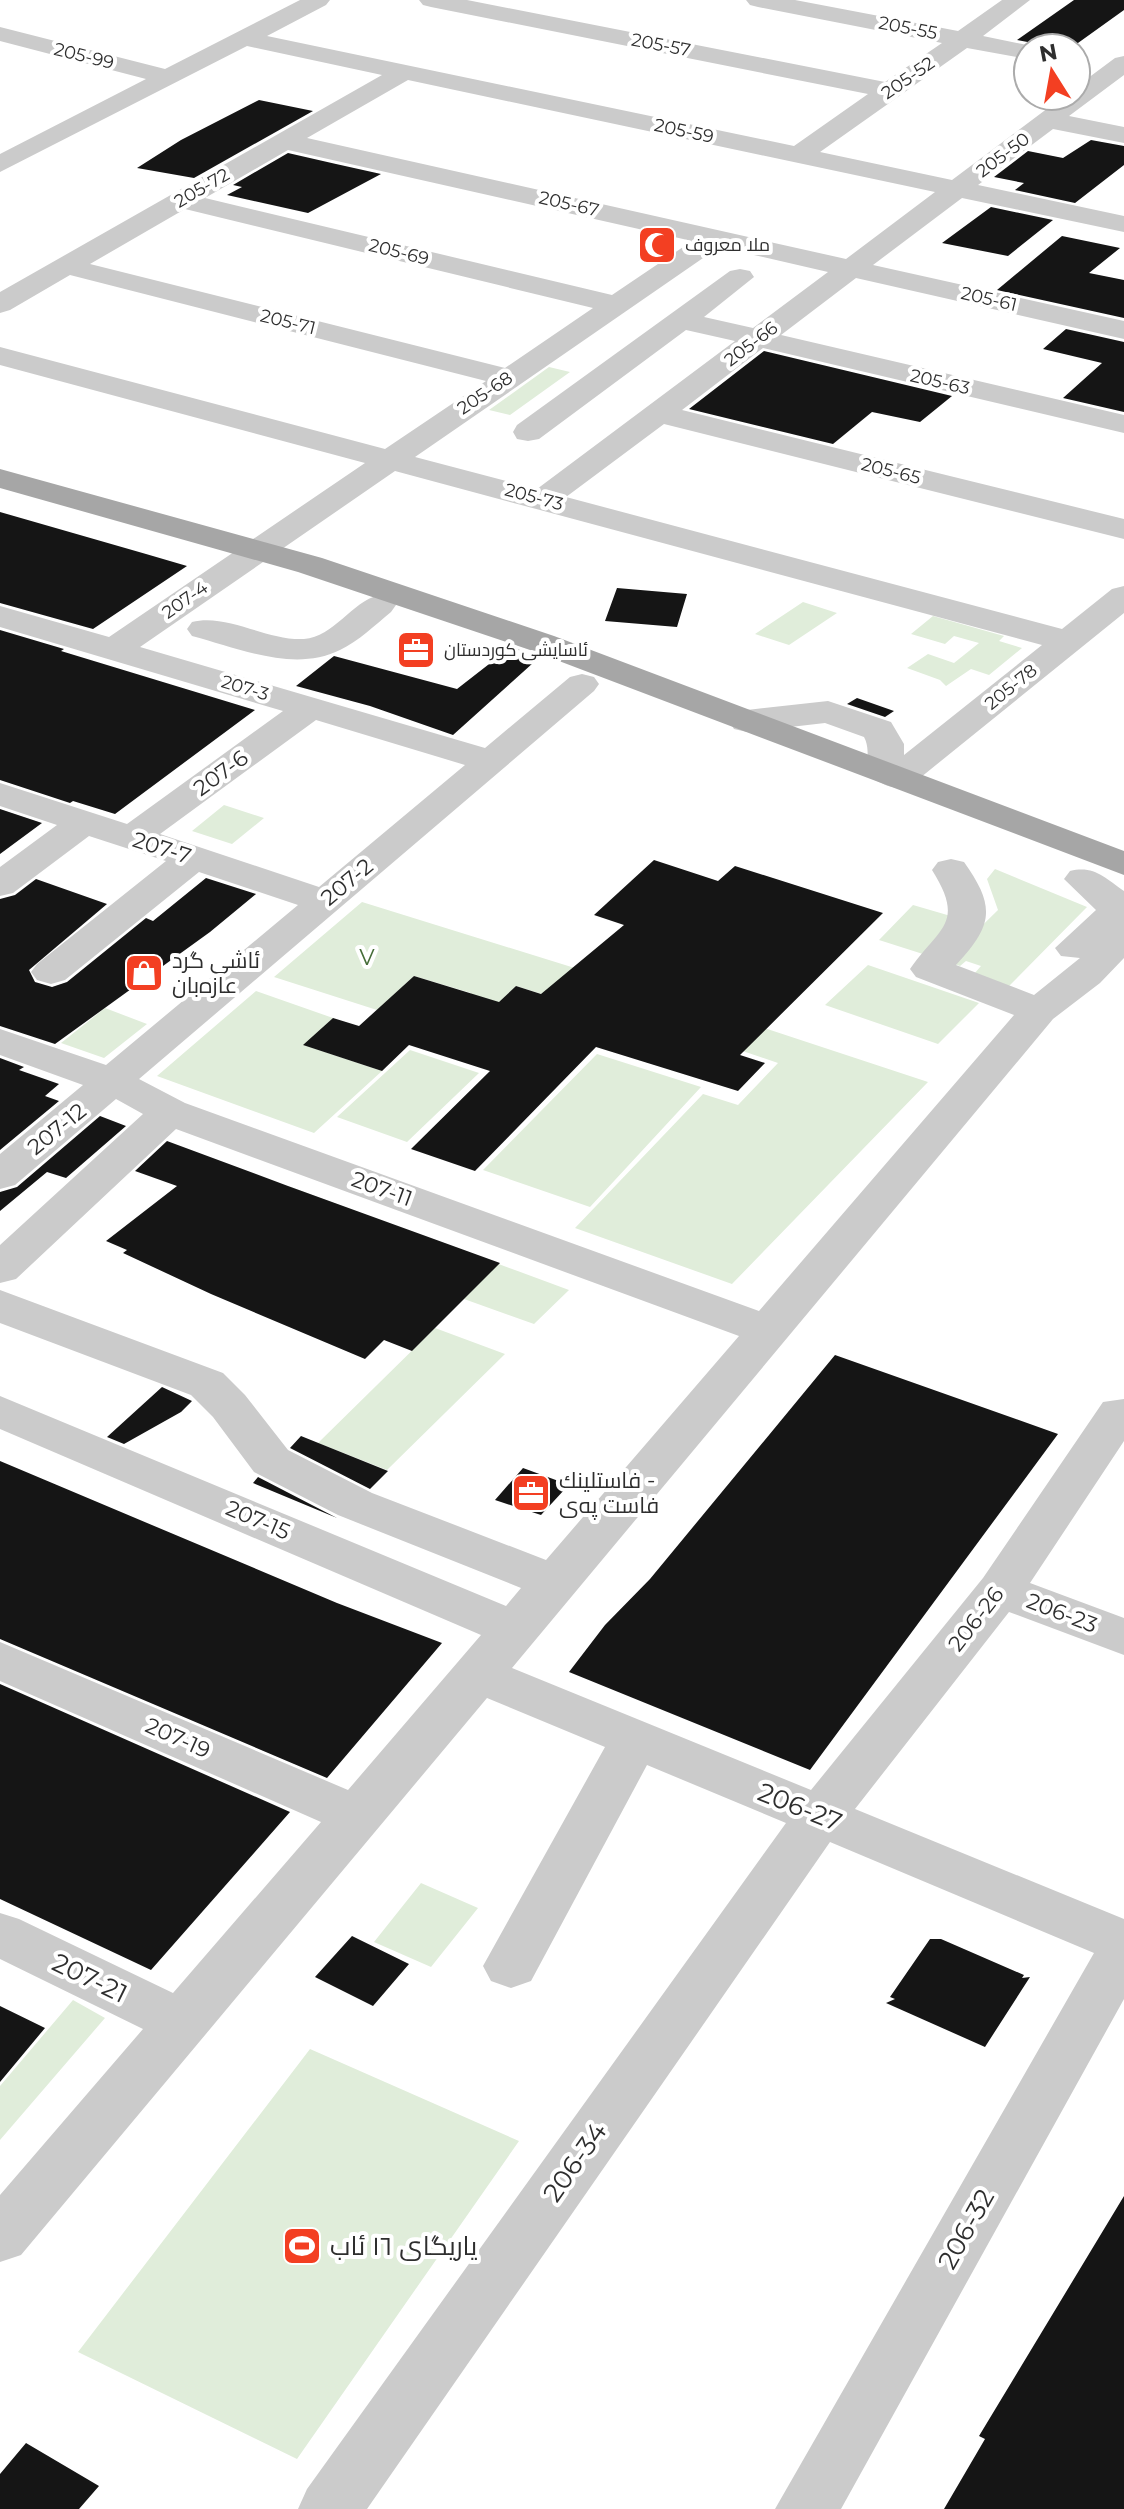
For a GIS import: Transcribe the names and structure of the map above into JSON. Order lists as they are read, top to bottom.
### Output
{
  "streets": {
    "street": [
      "205-55",
      "205-57",
      "205-99",
      "205-52",
      "205-59",
      "205-50",
      "205-72",
      "205-67",
      "205-69",
      "205-61",
      "205-71",
      "205-66",
      "205-63",
      "205-68",
      "205-65",
      "205-73",
      "207-4",
      "205-78",
      "207-3",
      "207-6",
      "207-7",
      "207-2",
      "207-12",
      "207-11",
      "207-15",
      "206-23",
      "206-26",
      "207-19",
      "206-27",
      "207-21",
      "206-34",
      "206-32"
    ]
  },
  "crossings": [
    ["205-55", "205-52"],
    ["205-57", "205-52"],
    ["205-52", "205-59"],
    ["205-59", "205-50"],
    ["205-59", "205-72"],
    ["205-59", "205-66"],
    ["205-50", "205-66"],
    ["205-72", "205-67"],
    ["205-72", "205-69"],
    ["205-72", "205-71"],
    ["205-67", "205-61"],
    ["205-67", "205-66"],
    ["205-67", "205-68"],
    ["205-69", "205-68"],
    ["205-61", "205-66"],
    ["205-71", "205-68"],
    ["205-66", "205-63"],
    ["205-66", "205-65"],
    ["205-66", "205-73"],
    ["205-68", "205-73"],
    ["205-68", "207-4"],
    ["205-73", "205-78"],
    ["207-4", "207-3"],
    ["207-3", "207-6"],
    ["207-3", "207-2"],
    ["207-6", "207-7"],
    ["207-7", "207-2"],
    ["207-2", "207-12"],
    ["207-2", "207-11"],
    ["207-12", "207-11"],
    ["206-23", "206-26"],
    ["206-26", "206-27"],
    ["206-26", "206-34"],
    ["206-27", "206-34"]
  ],
  "parks": ["V"],
  "places": {
    "mosque": ["ملا معروف"],
    "office": ["ئاسایشی كوردستان", "فاستلینك - فاست په‌ی"],
    "shop": ["ئاشی گرد عازه‌بان"],
    "sports": ["یاریگای ١٦ ئاب"]
  },
  "north": "top"
}
